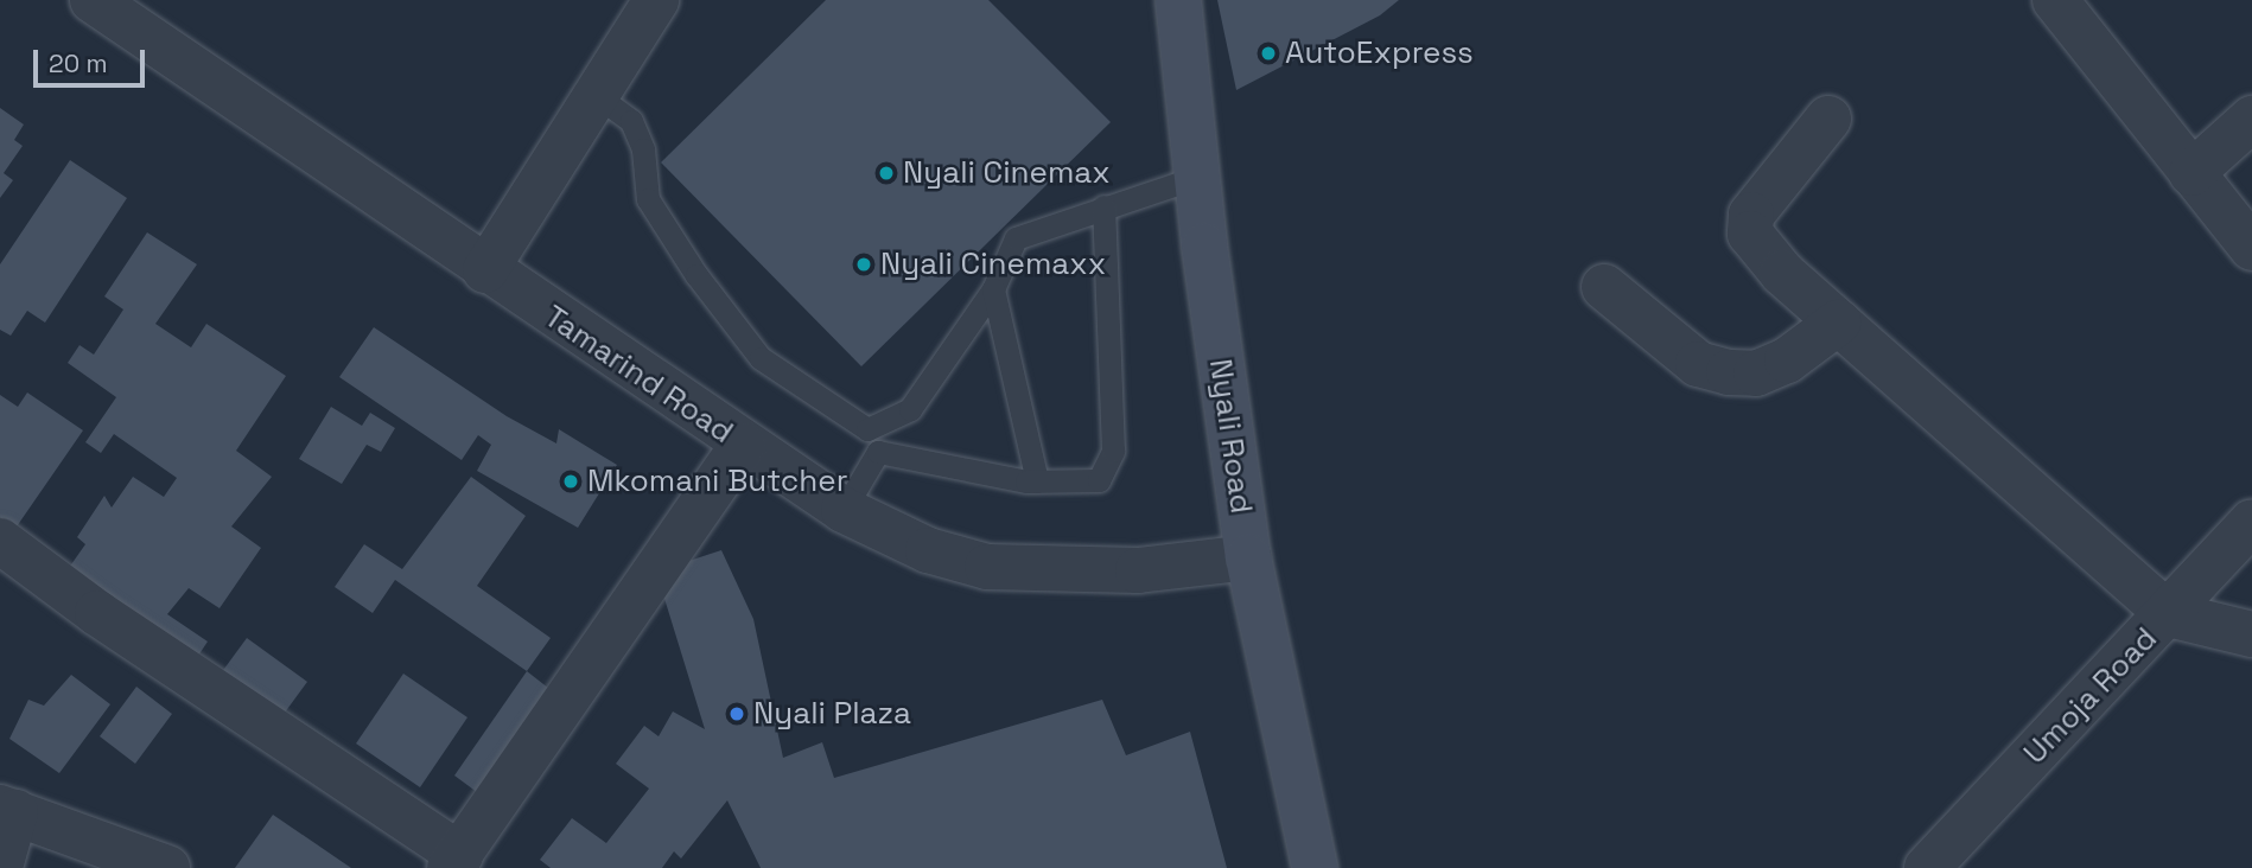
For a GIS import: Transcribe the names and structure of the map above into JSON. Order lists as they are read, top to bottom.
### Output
{
  "streets": {
    "main road": ["Nyali Road"],
    "street": ["Tamarind Road", "Umoja Road"]
  },
  "crossings": [
    ["Tamarind Road", "Nyali Road"]
  ],
  "places": [
    "AutoExpress",
    "Nyali Cinemax",
    "Nyali Cinemaxx",
    "Mkomani Butcher",
    "Nyali Plaza"
  ],
  "scale_bar": "20 m"
}
